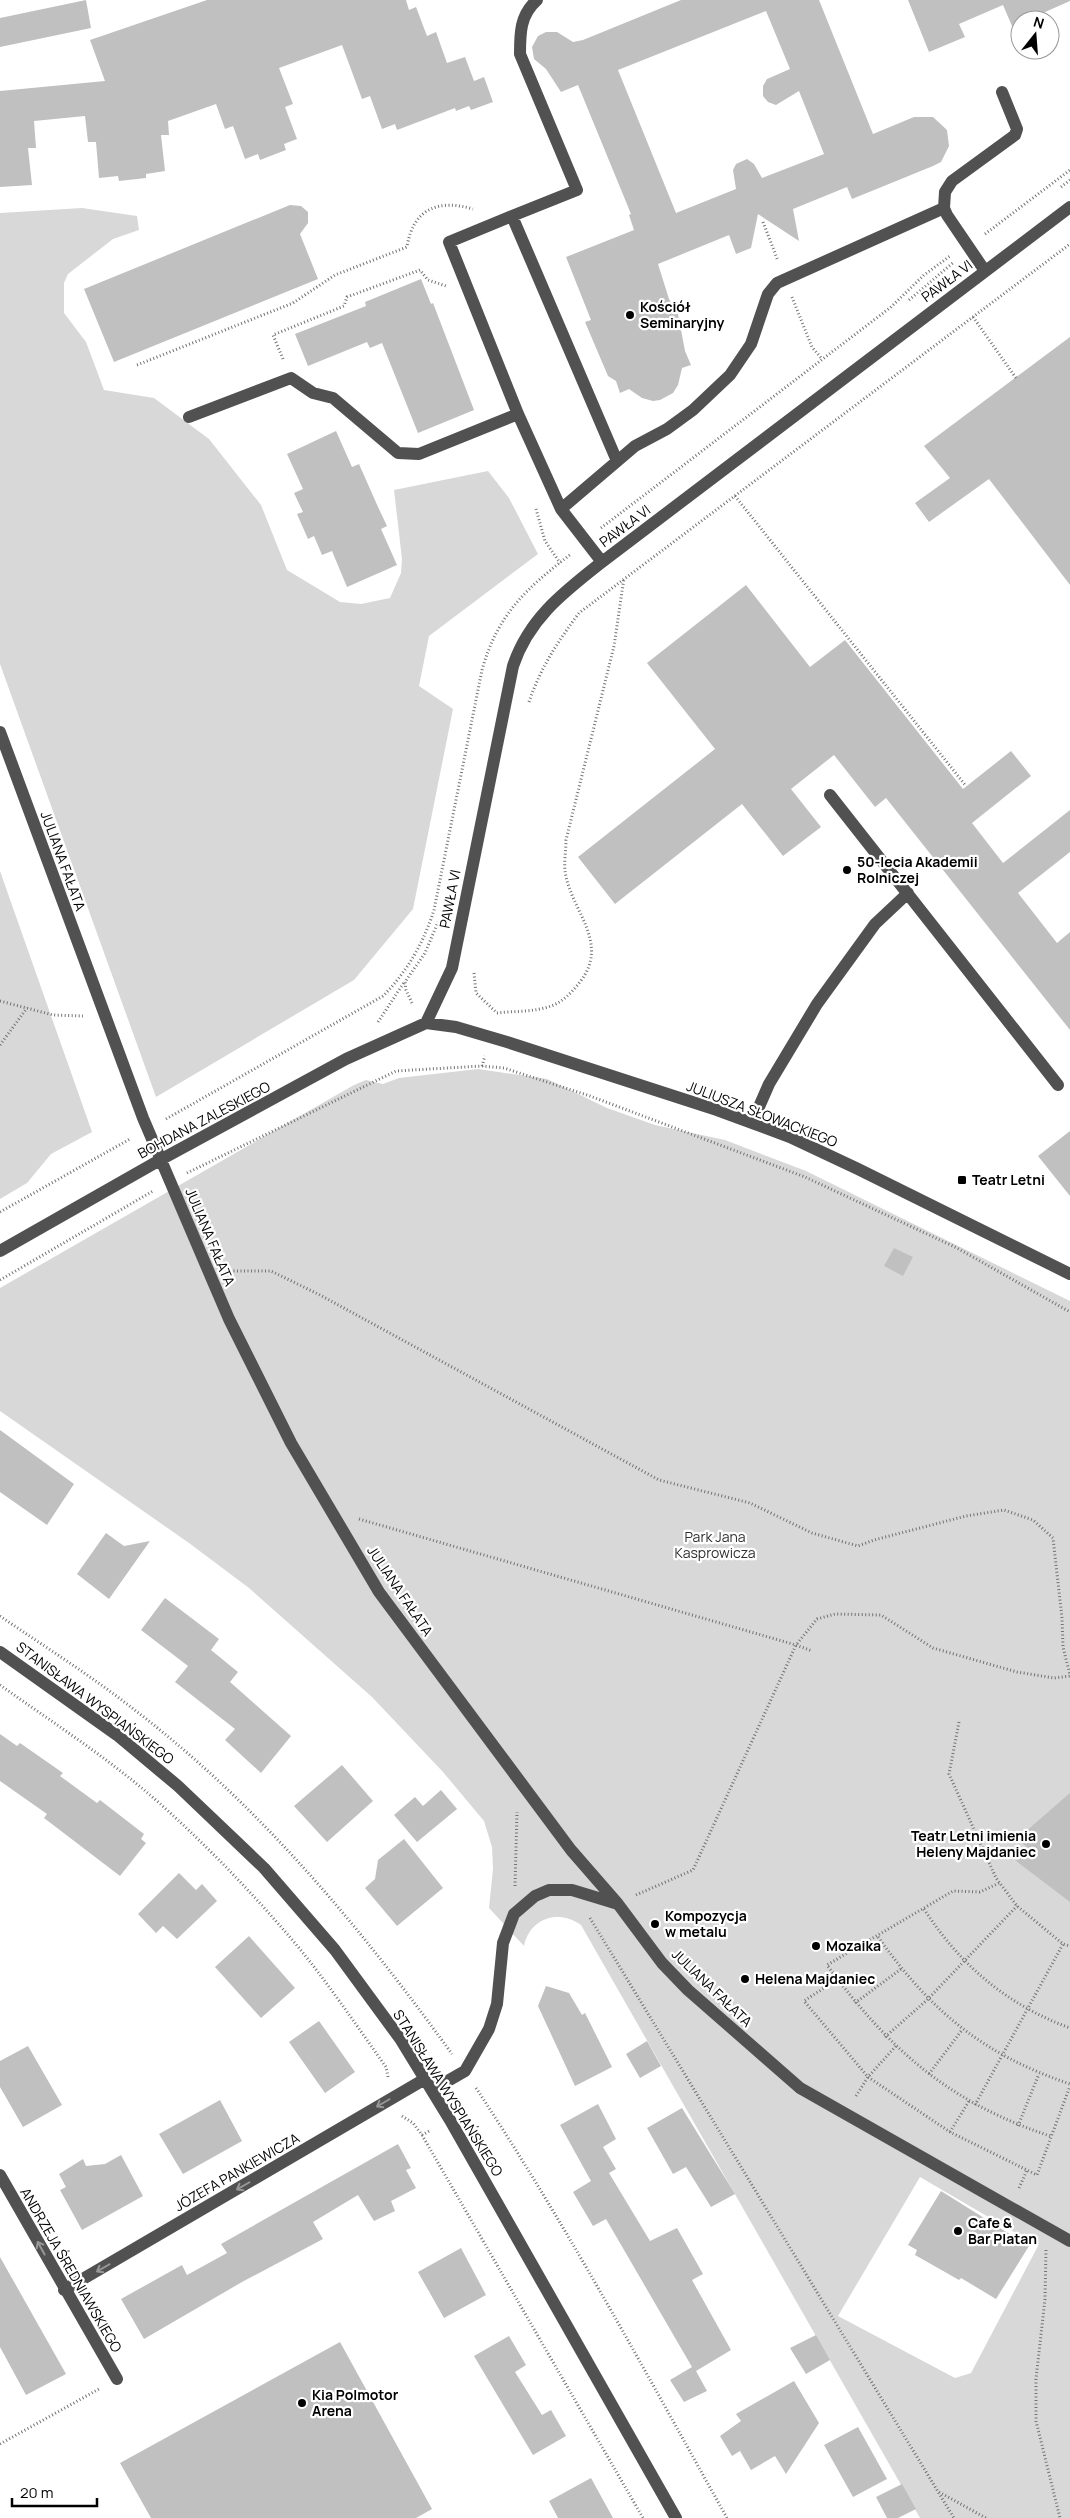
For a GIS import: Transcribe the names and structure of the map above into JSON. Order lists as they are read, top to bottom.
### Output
{
  "streets": {
    "street": [
      "PAWŁA VI",
      "JULIANA FAŁATA",
      "JULIUSZA SŁOWACKIEGO",
      "BOHDANA ZALESKIEGO",
      "STANISŁAWA WYSPIAŃSKIEGO",
      "JÓZEFA PANKIEWICZA",
      "ANDRZEJA ŚREDNIAWSKIEGO"
    ]
  },
  "crossings": [
    ["PAWŁA VI", "JULIUSZA SŁOWACKIEGO"],
    ["PAWŁA VI", "BOHDANA ZALESKIEGO"],
    ["JULIANA FAŁATA", "BOHDANA ZALESKIEGO"],
    ["JULIUSZA SŁOWACKIEGO", "BOHDANA ZALESKIEGO"],
    ["STANISŁAWA WYSPIAŃSKIEGO", "JÓZEFA PANKIEWICZA"],
    ["JÓZEFA PANKIEWICZA", "ANDRZEJA ŚREDNIAWSKIEGO"]
  ],
  "one_way": ["JÓZEFA PANKIEWICZA", "ANDRZEJA ŚREDNIAWSKIEGO"],
  "parks": ["Park Jana Kasprowicza"],
  "places": {
    "other": [
      "Kościół Seminaryjny",
      "50-lecia Akademii Rolniczej",
      "Teatr Letni imienia Heleny Majdaniec",
      "Kompozycja w metalu",
      "Mozaika",
      "Helena Majdaniec",
      "Cafe & Bar Platan",
      "Kia Polmotor Arena"
    ],
    "transit": ["Teatr Letni"]
  },
  "scale_bar": "20 m",
  "north": "top"
}
